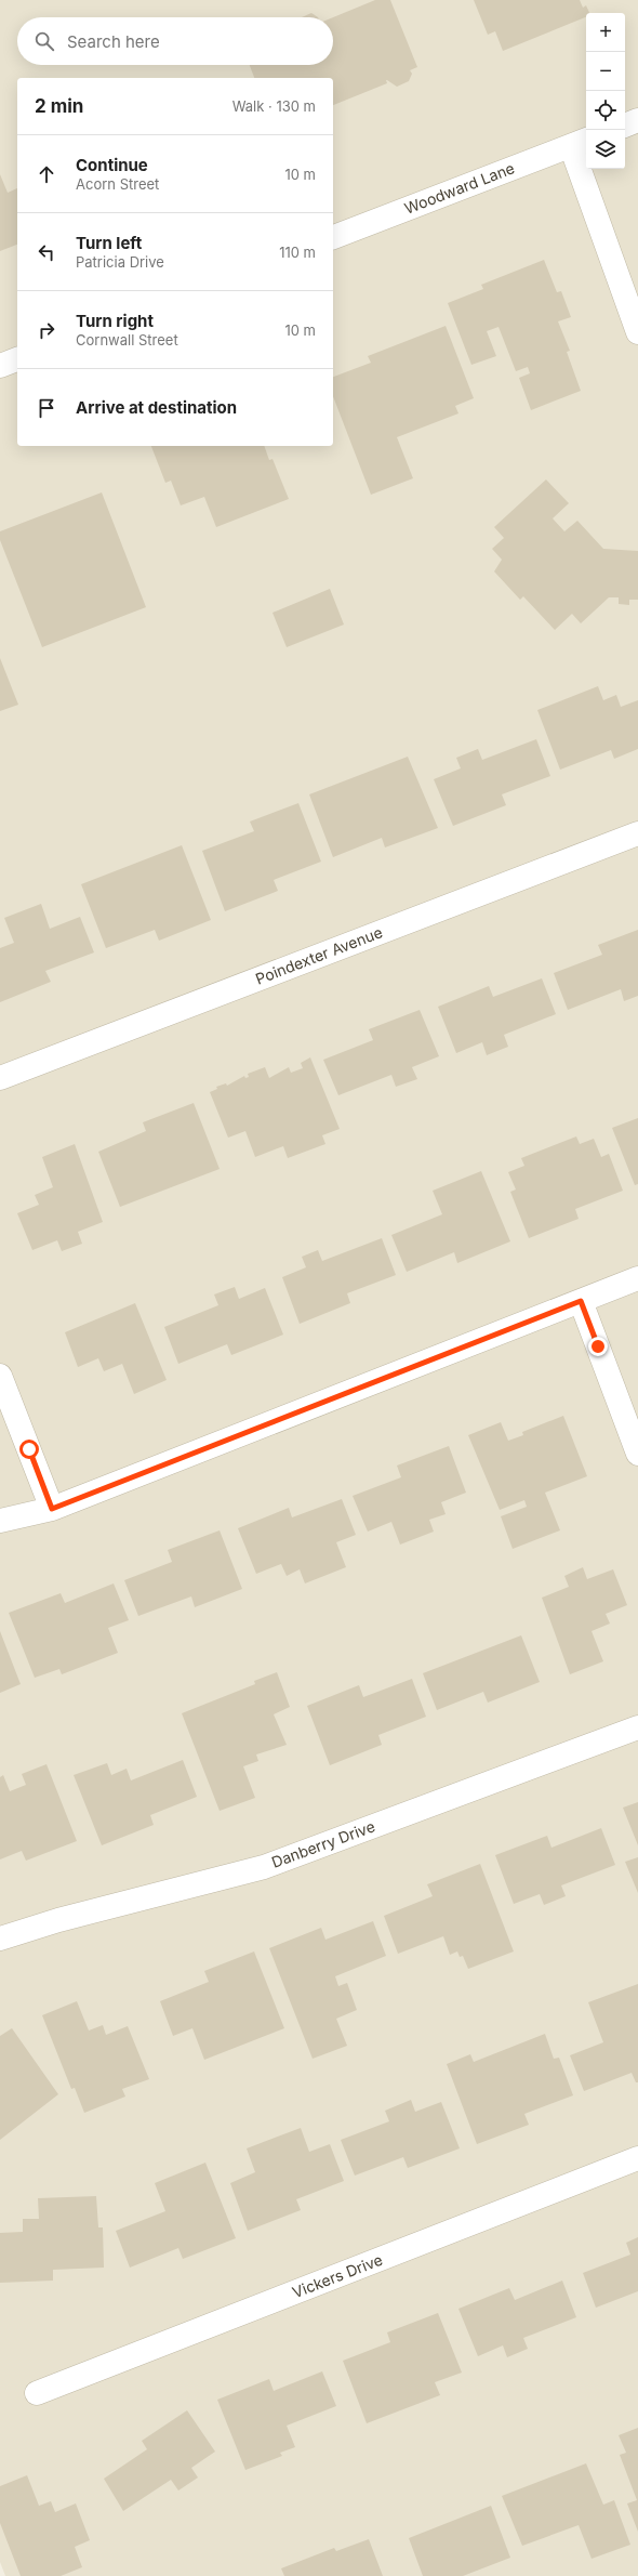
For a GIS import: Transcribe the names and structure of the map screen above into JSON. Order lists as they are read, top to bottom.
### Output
{
  "streets": {
    "street": [
      "Woodward Lane",
      "Poindexter Avenue",
      "Danberry Drive",
      "Vickers Drive"
    ]
  },
  "page": {
    "map_buttons": ["+", "−"],
    "search": "Search here",
    "heading": ["2 min", "Walk · 130 m"],
    "list": [
      ["Continue", "Acorn Street", "10 m"],
      ["Turn left", "Patricia Drive", "110 m"],
      ["Turn right", "Cornwall Street", "10 m"],
      "Arrive at destination"
    ]
  }
}
